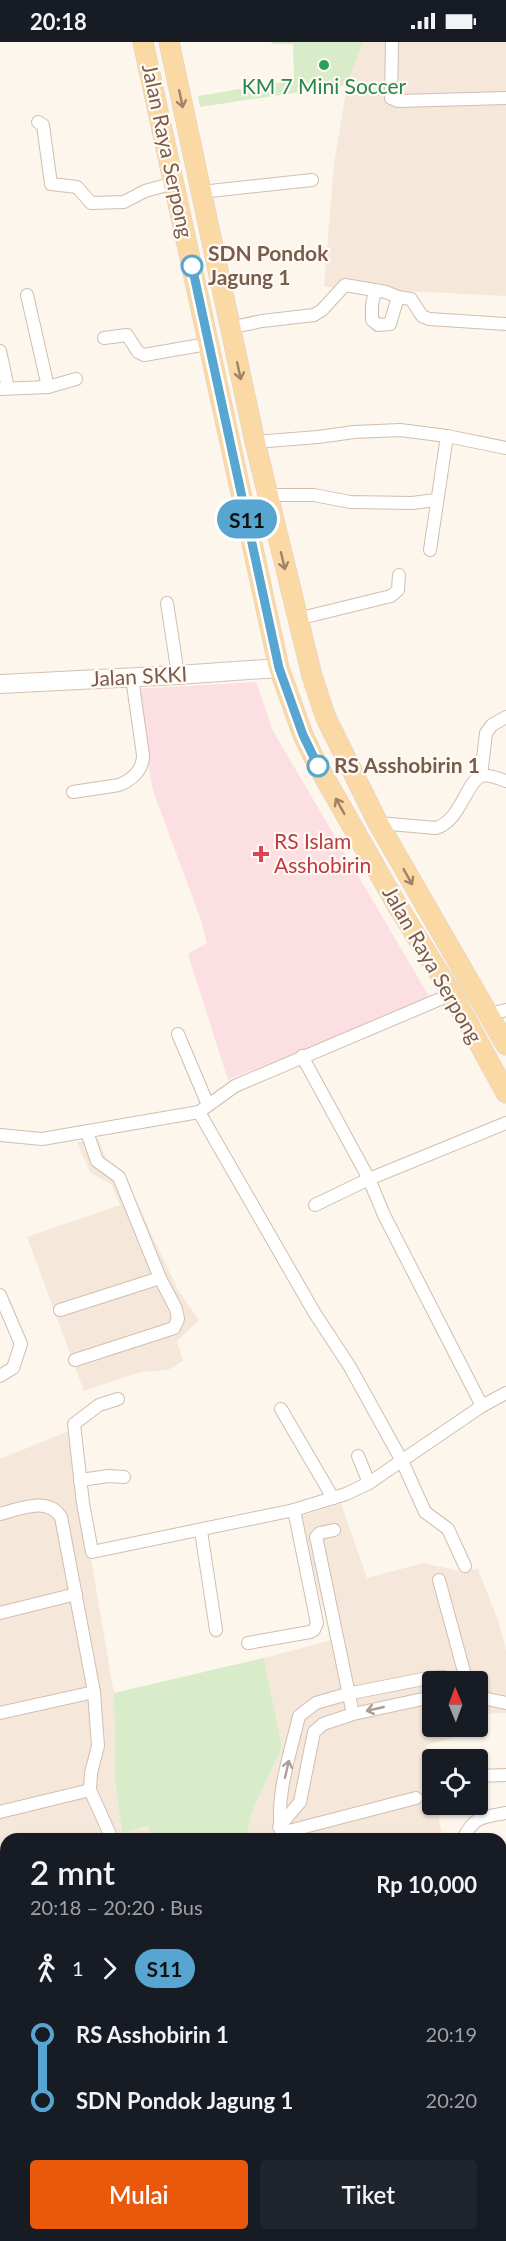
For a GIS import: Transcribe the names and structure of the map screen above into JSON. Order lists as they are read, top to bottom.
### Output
{
  "streets": {
    "main road": ["Jalan Raya Serpong", "Jalan SKKI"]
  },
  "crossings": [
    ["Jalan Raya Serpong", "Jalan SKKI"]
  ],
  "places": {
    "other": ["KM 7 Mini Soccer", "SDN Pondok Jagung 1", "RS Asshobirin 1"],
    "health": ["RS Islam Asshobirin"]
  },
  "lines": ["bus line S11"],
  "north": "top",
  "page": {
    "status": "20:18",
    "on_map": "S11",
    "heading": ["2 mnt", "20:18 – 20:20 · Bus", "Rp 10,000"],
    "legs": ["1", "S11"],
    "list": [
      {
        "name": "RS Asshobirin 1",
        "value": "20:19"
      },
      {
        "name": "SDN Pondok Jagung 1",
        "value": "20:20"
      }
    ],
    "buttons": ["Mulai", "Tiket"]
  }
}
